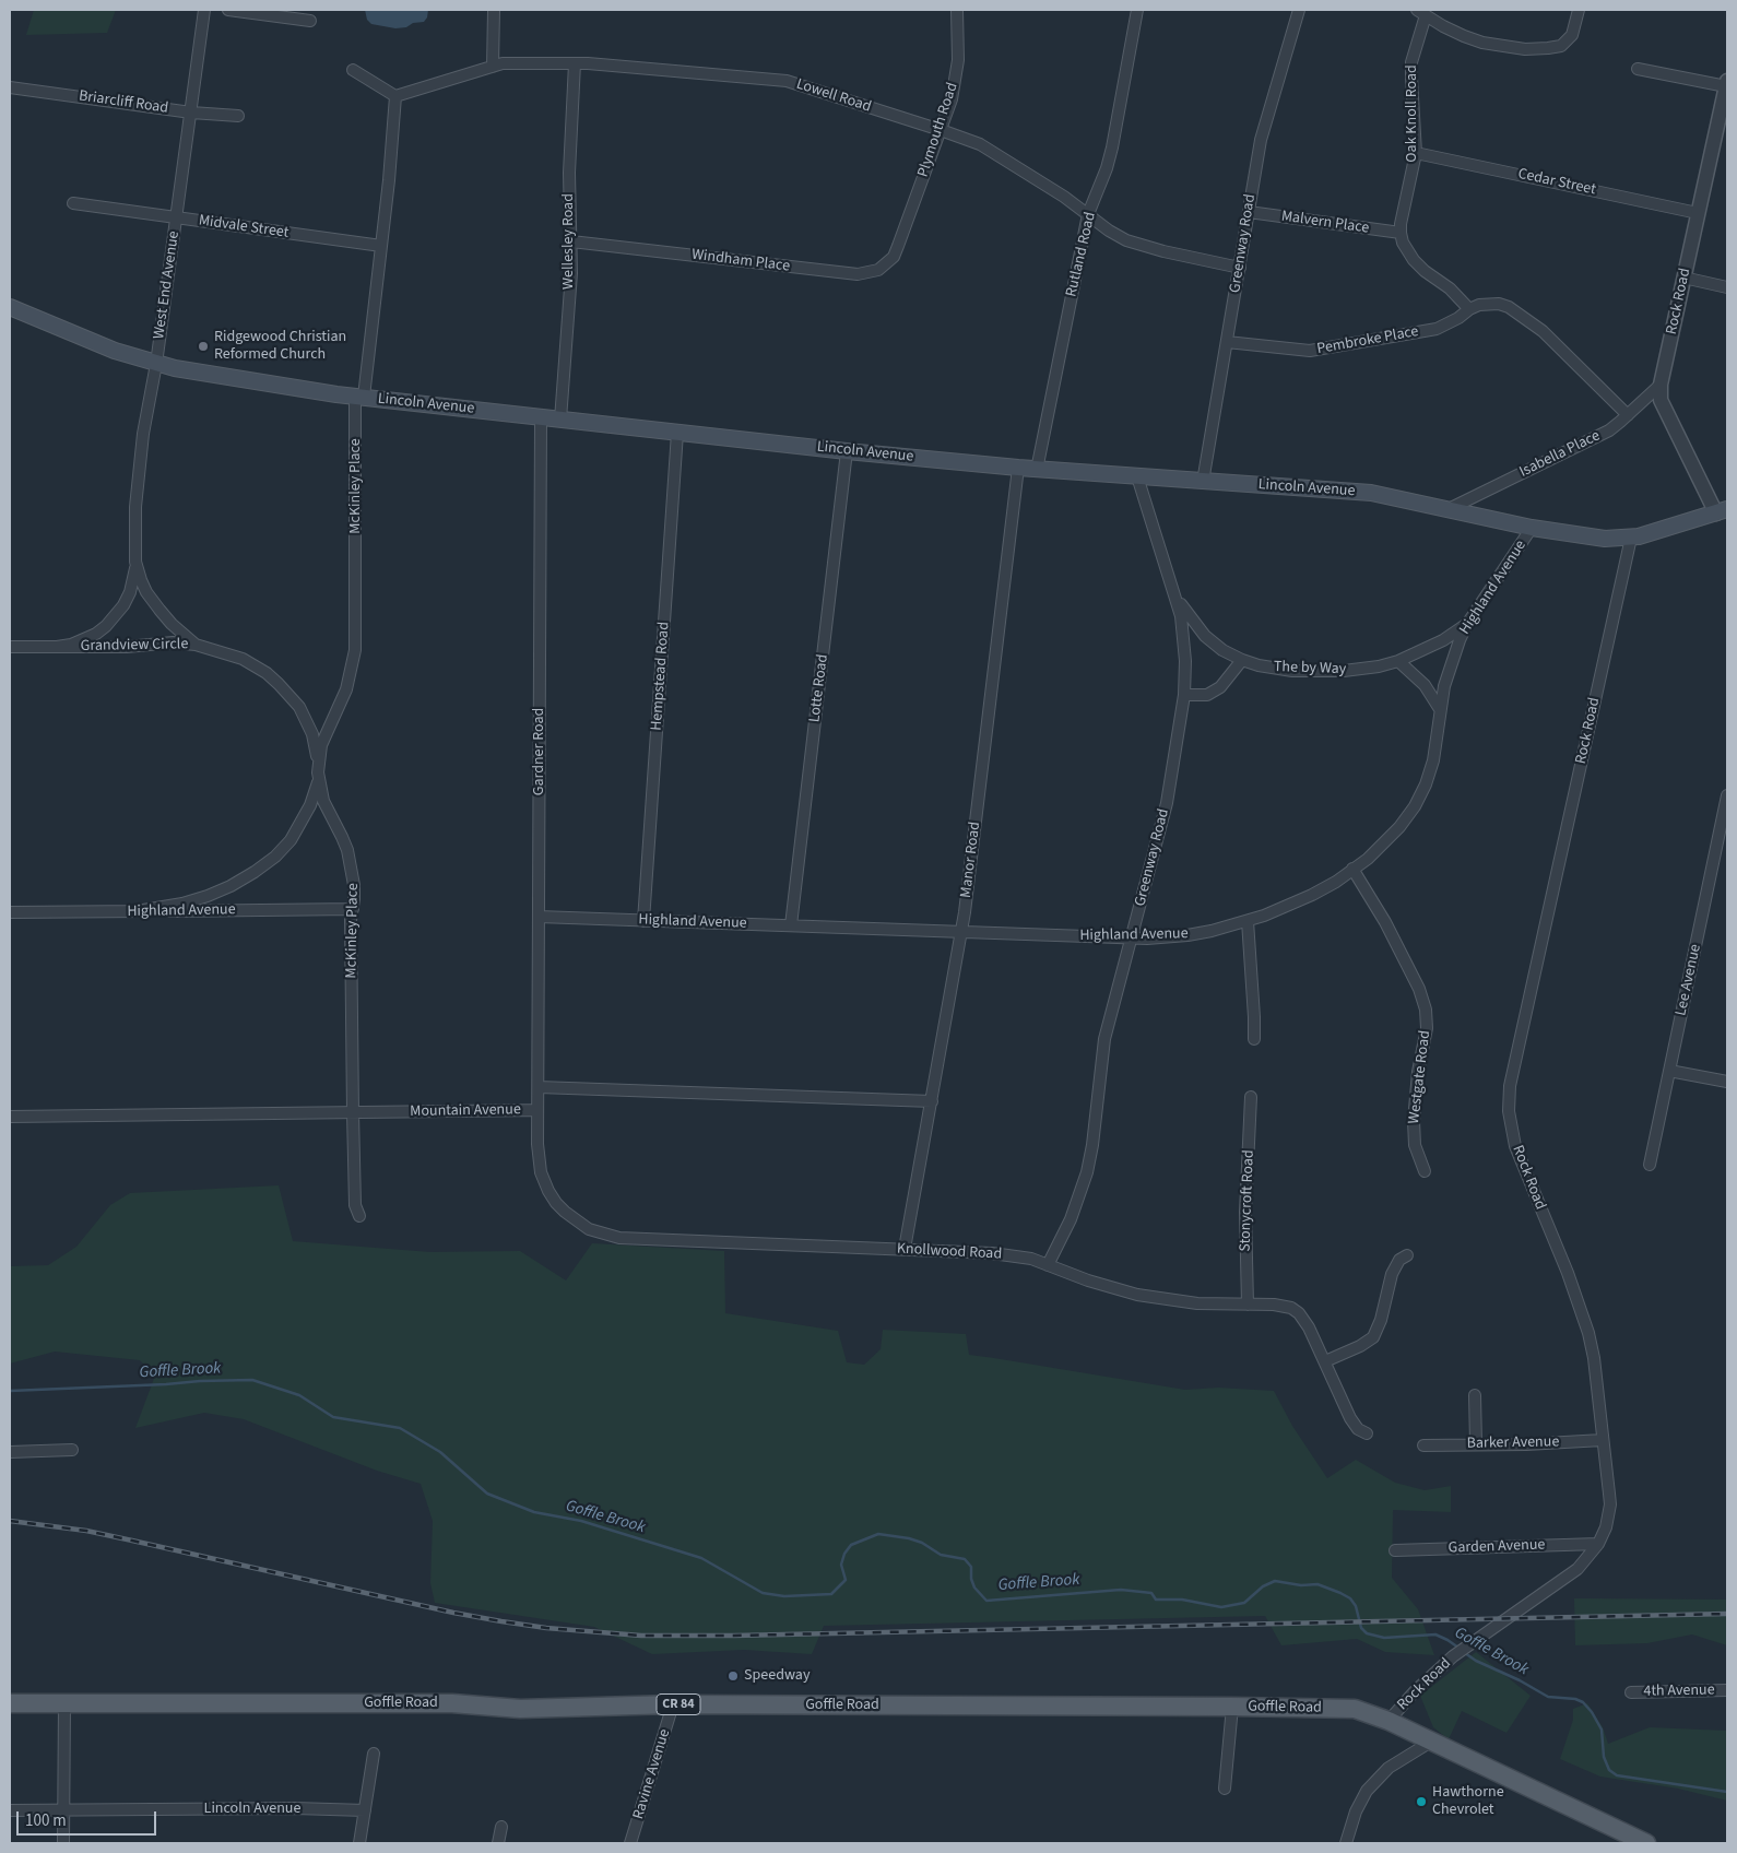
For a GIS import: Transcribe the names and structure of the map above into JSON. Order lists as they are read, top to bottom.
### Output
{
  "streets": {
    "main road": ["Lincoln Avenue", "Goffle Road", "CR 84"],
    "street": [
      "Lowell Road",
      "Briarcliff Road",
      "Oak Knoll Road",
      "Plymouth Road",
      "Cedar Street",
      "Malvern Place",
      "Midvale Street",
      "Wellesley Road",
      "Greenway Road",
      "Rutland Road",
      "Windham Place",
      "West End Avenue",
      "Rock Road",
      "Pembroke Place",
      "Isabella Place",
      "McKinley Place",
      "Highland Avenue",
      "Grandview Circle",
      "The by Way",
      "Hempstead Road",
      "Lotte Road",
      "Gardner Road",
      "Manor Road",
      "Lee Avenue",
      "Westgate Road",
      "Mountain Avenue",
      "Stonycroft Road",
      "Knollwood Road",
      "Barker Avenue",
      "Garden Avenue",
      "4th Avenue",
      "Ravine Avenue"
    ]
  },
  "crossings": [
    ["Lowell Road", "Plymouth Road"],
    ["Lowell Road", "Wellesley Road"],
    ["Lowell Road", "Greenway Road"],
    ["Lowell Road", "Rutland Road"],
    ["Lowell Road", "McKinley Place"],
    ["Briarcliff Road", "West End Avenue"],
    ["Oak Knoll Road", "Cedar Street"],
    ["Oak Knoll Road", "Malvern Place"],
    ["Plymouth Road", "Windham Place"],
    ["Cedar Street", "Rock Road"],
    ["Malvern Place", "Greenway Road"],
    ["Midvale Street", "West End Avenue"],
    ["Midvale Street", "McKinley Place"],
    ["Wellesley Road", "Windham Place"],
    ["Wellesley Road", "Lincoln Avenue"],
    ["Greenway Road", "Pembroke Place"],
    ["Greenway Road", "Lincoln Avenue"],
    ["Greenway Road", "Highland Avenue"],
    ["Greenway Road", "The by Way"],
    ["Greenway Road", "Knollwood Road"],
    ["Rutland Road", "Lincoln Avenue"],
    ["West End Avenue", "Lincoln Avenue"],
    ["West End Avenue", "Grandview Circle"],
    ["Rock Road", "Lincoln Avenue"],
    ["Rock Road", "Isabella Place"],
    ["Rock Road", "Barker Avenue"],
    ["Rock Road", "Garden Avenue"],
    ["Rock Road", "Goffle Road"],
    ["Lincoln Avenue", "Isabella Place"],
    ["Lincoln Avenue", "McKinley Place"],
    ["Lincoln Avenue", "Highland Avenue"],
    ["Lincoln Avenue", "Hempstead Road"],
    ["Lincoln Avenue", "Lotte Road"],
    ["Lincoln Avenue", "Gardner Road"],
    ["Lincoln Avenue", "Manor Road"],
    ["McKinley Place", "Highland Avenue"],
    ["McKinley Place", "Grandview Circle"],
    ["McKinley Place", "Mountain Avenue"],
    ["Highland Avenue", "Grandview Circle"],
    ["Highland Avenue", "The by Way"],
    ["Highland Avenue", "Hempstead Road"],
    ["Highland Avenue", "Lotte Road"],
    ["Highland Avenue", "Gardner Road"],
    ["Highland Avenue", "Manor Road"],
    ["Highland Avenue", "Westgate Road"],
    ["Gardner Road", "Mountain Avenue"],
    ["Manor Road", "Mountain Avenue"],
    ["Manor Road", "Knollwood Road"],
    ["Mountain Avenue", "Knollwood Road"],
    ["Stonycroft Road", "Knollwood Road"],
    ["Goffle Road", "Ravine Avenue"]
  ],
  "water": ["Goffle Brook"],
  "places": ["Ridgewood Christian Reformed Church", "Speedway", "Hawthorne Chevrolet"],
  "scale_bar": "100 m"
}
